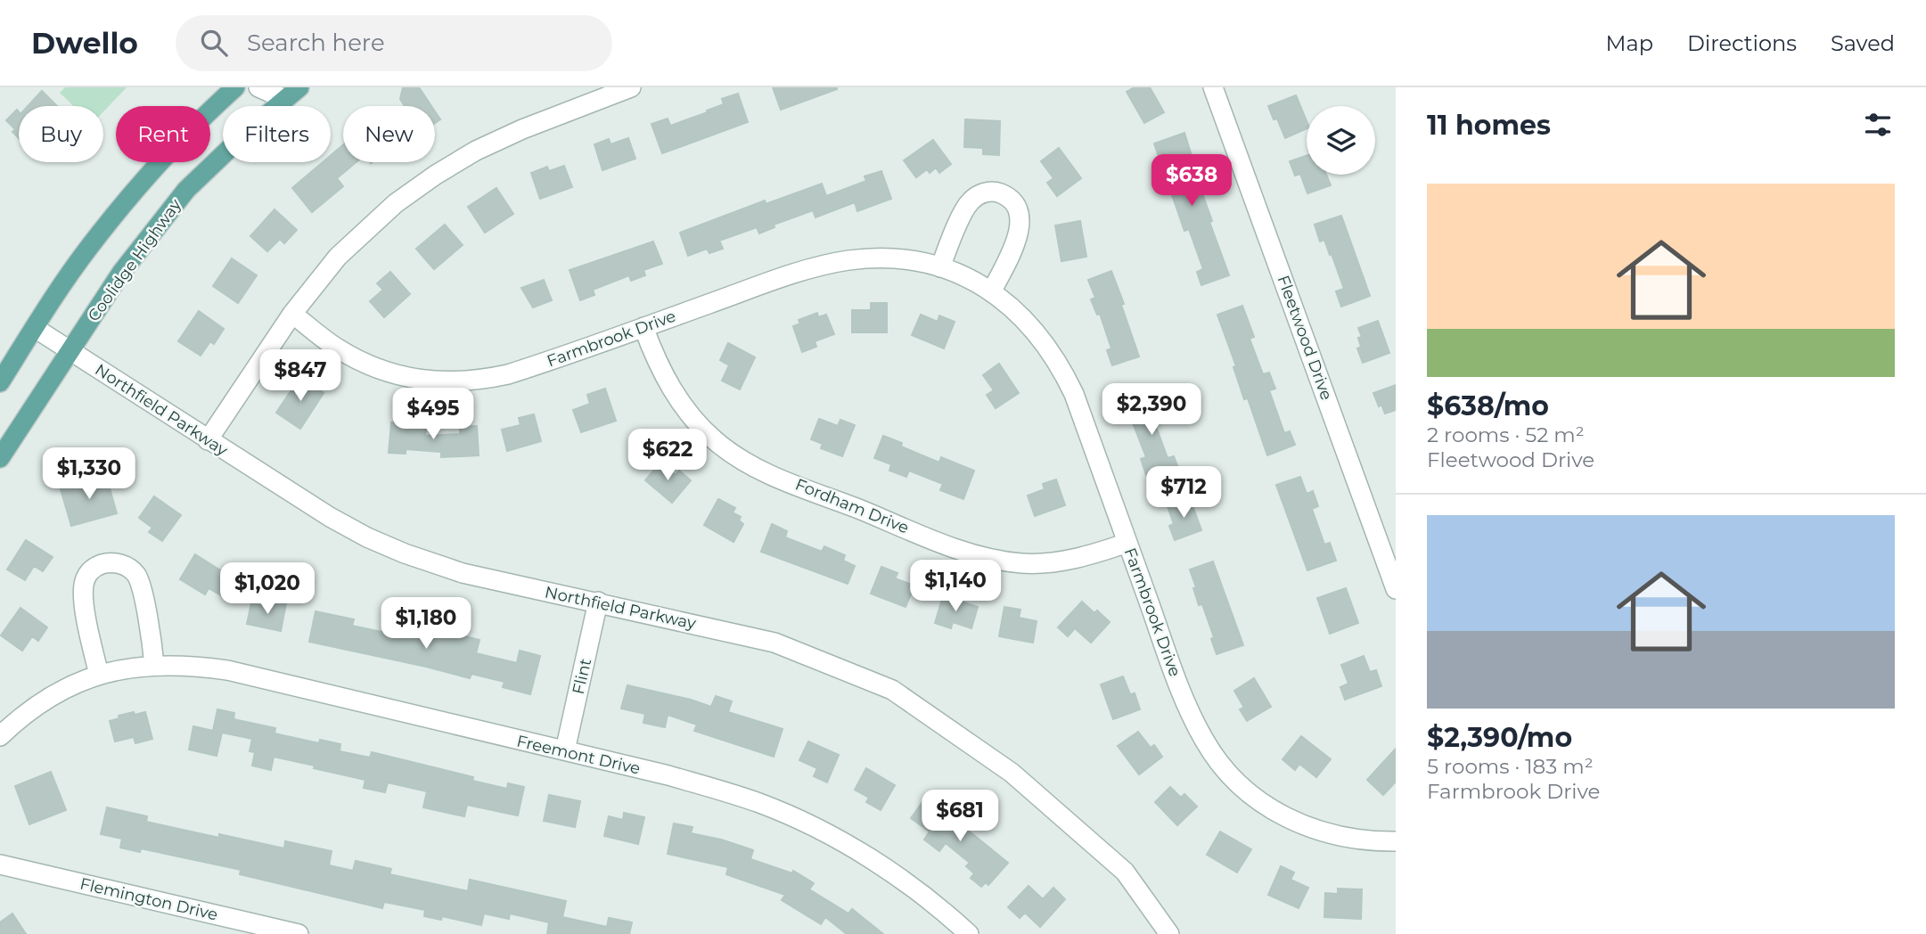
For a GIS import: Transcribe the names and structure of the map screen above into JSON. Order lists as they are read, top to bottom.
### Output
{
  "streets": {
    "main road": ["Coolidge Highway"],
    "street": [
      "Fleetwood Drive",
      "Farmbrook Drive",
      "Northfield Parkway",
      "Fordham Drive",
      "Flint",
      "Freemont Drive",
      "Flemington Drive"
    ]
  },
  "crossings": [
    ["Coolidge Highway", "Northfield Parkway"],
    ["Farmbrook Drive", "Fordham Drive"],
    ["Northfield Parkway", "Flint"],
    ["Flint", "Freemont Drive"]
  ],
  "page": {
    "header": "Dwello",
    "search": "Search here",
    "nav": ["Map", "Directions", "Saved"],
    "heading": "11 homes",
    "chip": [
      "Buy",
      "Rent",
      "Filters",
      "New"
    ],
    "price": [
      "$638",
      "$847",
      "$2,390",
      "$495",
      "$622",
      "$1,330",
      "$712",
      "$1,140",
      "$1,020",
      "$1,180",
      "$681"
    ],
    "list": [
      {
        "name": "$638/mo",
        "note": "2 rooms · 52 m² · Fleetwood Drive"
      },
      {
        "name": "$2,390/mo",
        "note": "5 rooms · 183 m² · Farmbrook Drive"
      }
    ]
  }
}
